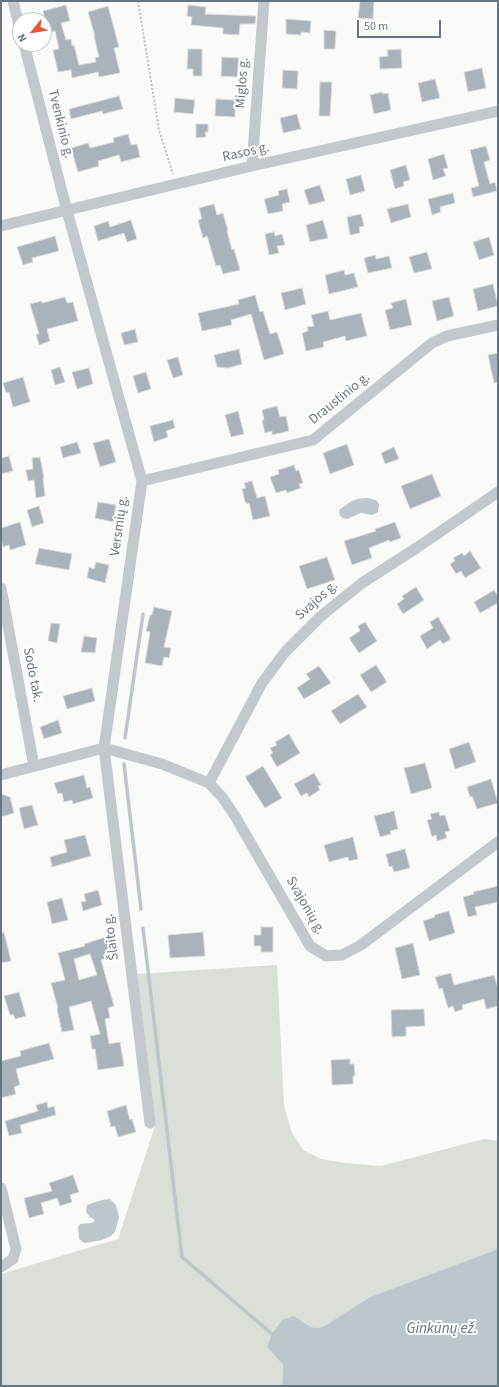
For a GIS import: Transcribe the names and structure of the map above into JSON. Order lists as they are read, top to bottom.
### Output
{
  "streets": {
    "street": [
      "Miglos g.",
      "Tvenkinio g.",
      "Rasos g.",
      "Draustinio g.",
      "Versmių g.",
      "Svajos g.",
      "Sodo tak.",
      "Svajonių g.",
      "Šlaito g."
    ]
  },
  "crossings": [
    ["Miglos g.", "Rasos g."],
    ["Tvenkinio g.", "Rasos g."],
    ["Tvenkinio g.", "Versmių g."],
    ["Rasos g.", "Versmių g."],
    ["Draustinio g.", "Versmių g."],
    ["Versmių g.", "Svajonių g."],
    ["Versmių g.", "Šlaito g."],
    ["Svajos g.", "Svajonių g."],
    ["Svajonių g.", "Šlaito g."]
  ],
  "water": ["Ginkūnų ež."],
  "scale_bar": "50 m",
  "north": "bottom left"
}
